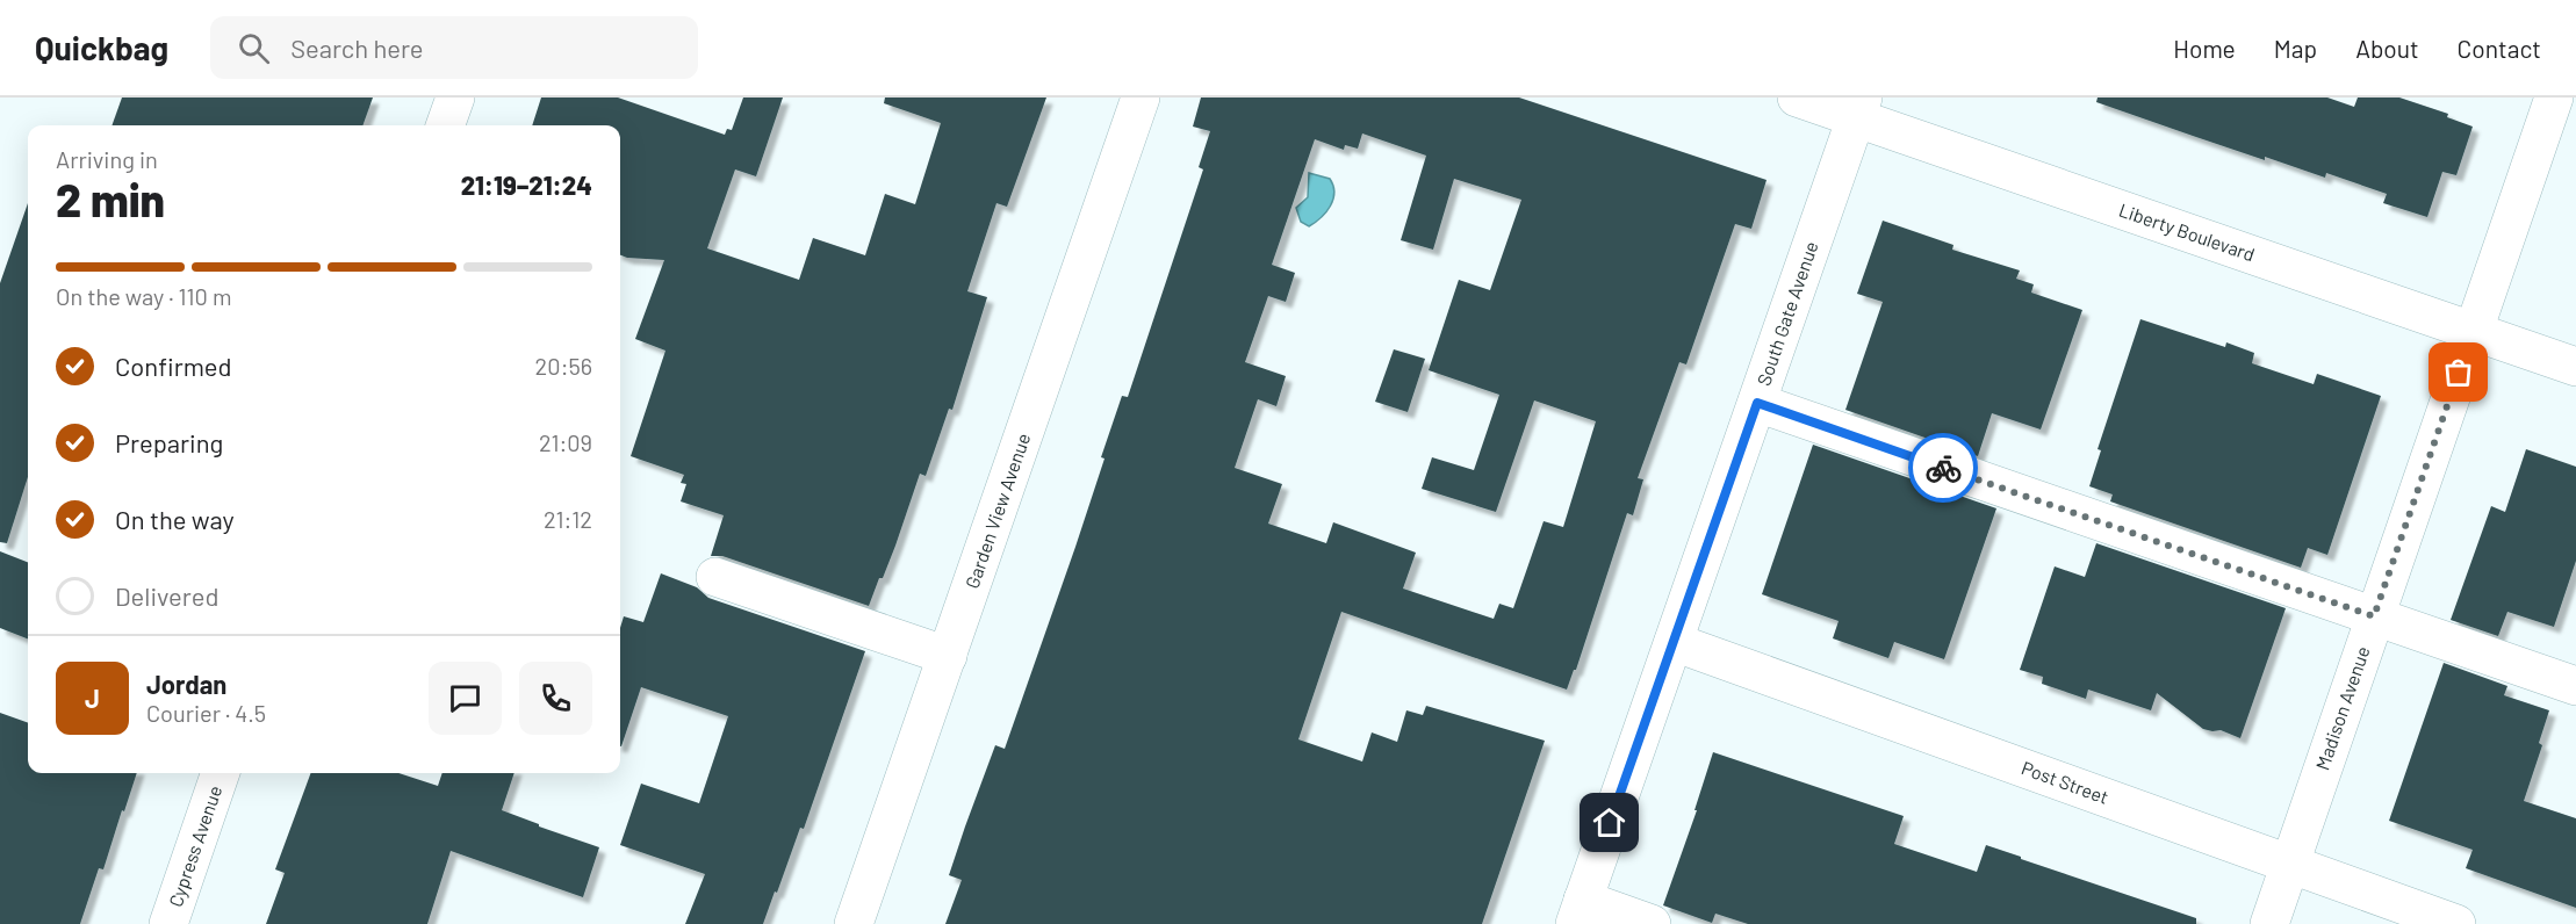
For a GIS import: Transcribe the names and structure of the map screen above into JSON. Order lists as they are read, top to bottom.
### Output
{
  "streets": {
    "street": [
      "Liberty Boulevard",
      "South Gate Avenue",
      "Garden View Avenue",
      "Madison Avenue",
      "Post Street",
      "Cypress Avenue"
    ]
  },
  "crossings": [
    ["Liberty Boulevard", "South Gate Avenue"],
    ["Liberty Boulevard", "Madison Avenue"],
    ["South Gate Avenue", "Post Street"],
    ["Madison Avenue", "Post Street"]
  ],
  "page": {
    "header": "Quickbag",
    "search": "Search here",
    "nav": [
      "Home",
      "Map",
      "About",
      "Contact"
    ],
    "heading": ["2 min", "Arriving in", "21:19–21:24"],
    "panel": ["Jordan", "Courier · 4.5"],
    "bar": "On the way · 110 m",
    "list": [
      ["Confirmed", "20:56"],
      ["Preparing", "21:09"],
      ["On the way", "21:12"],
      "Delivered"
    ],
    "round": "J"
  }
}
